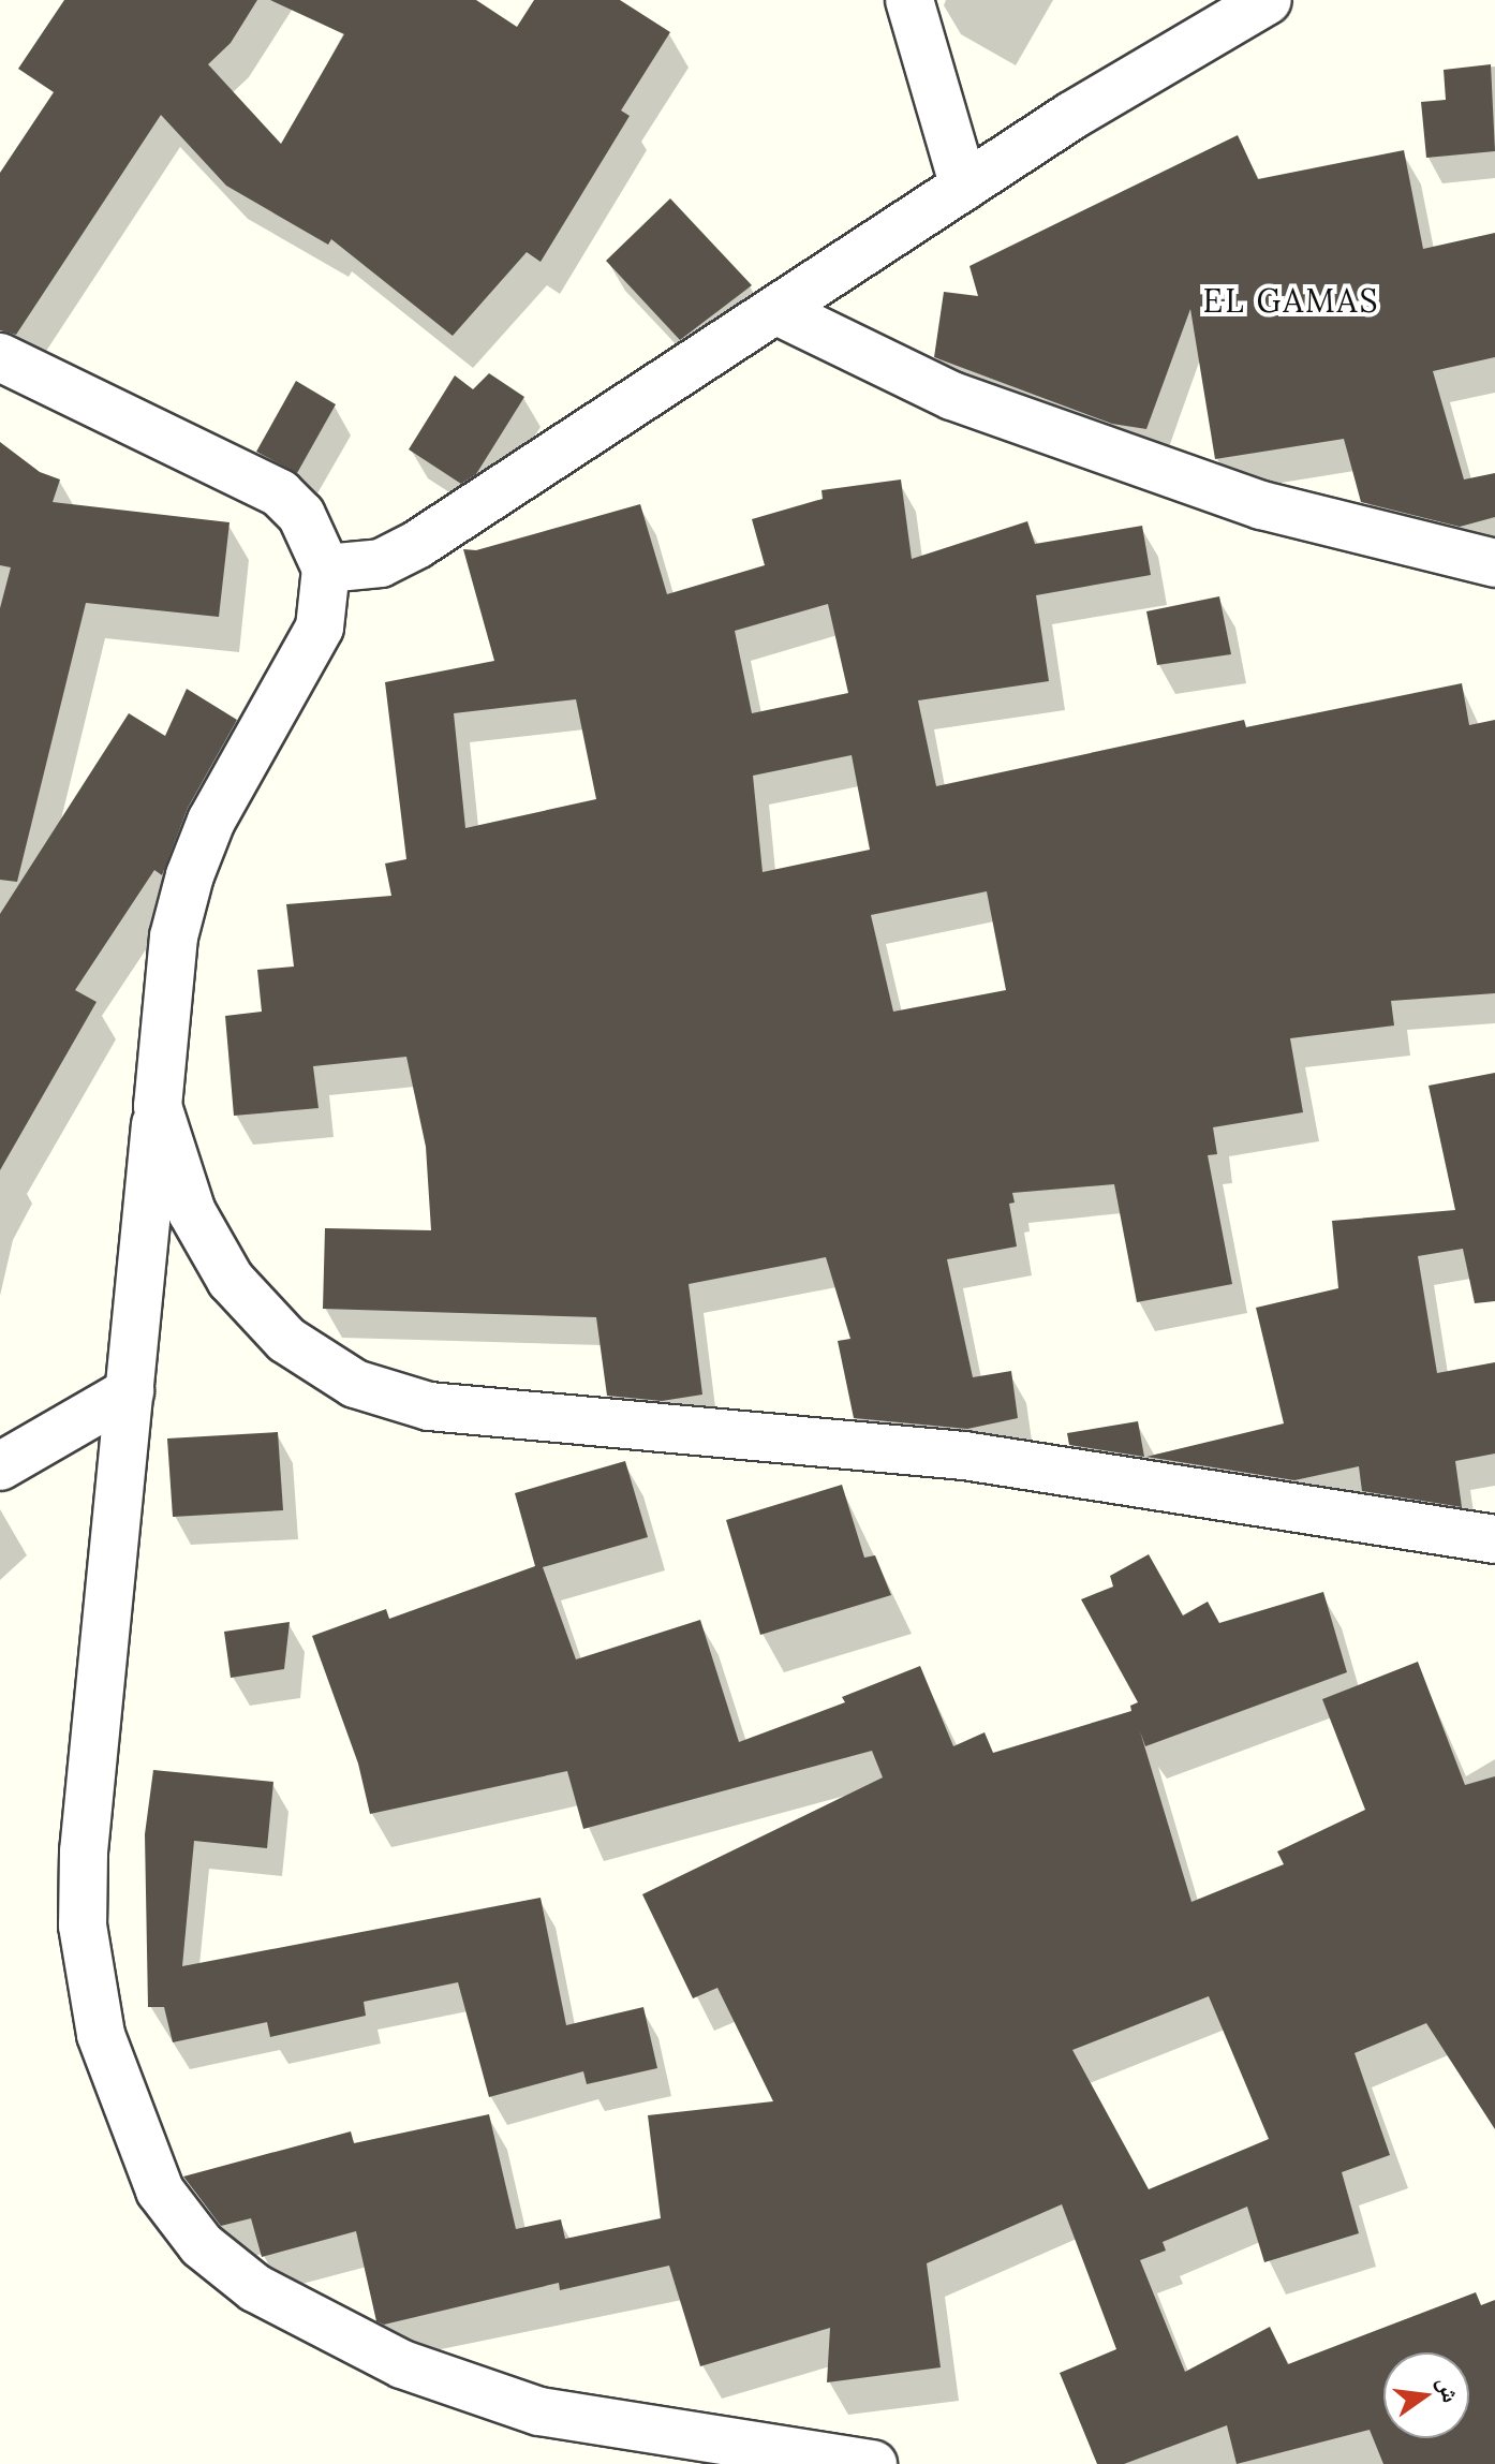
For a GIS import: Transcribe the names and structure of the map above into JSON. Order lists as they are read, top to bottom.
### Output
{
  "districts": ["EL GAMAS"],
  "north": "right"
}
